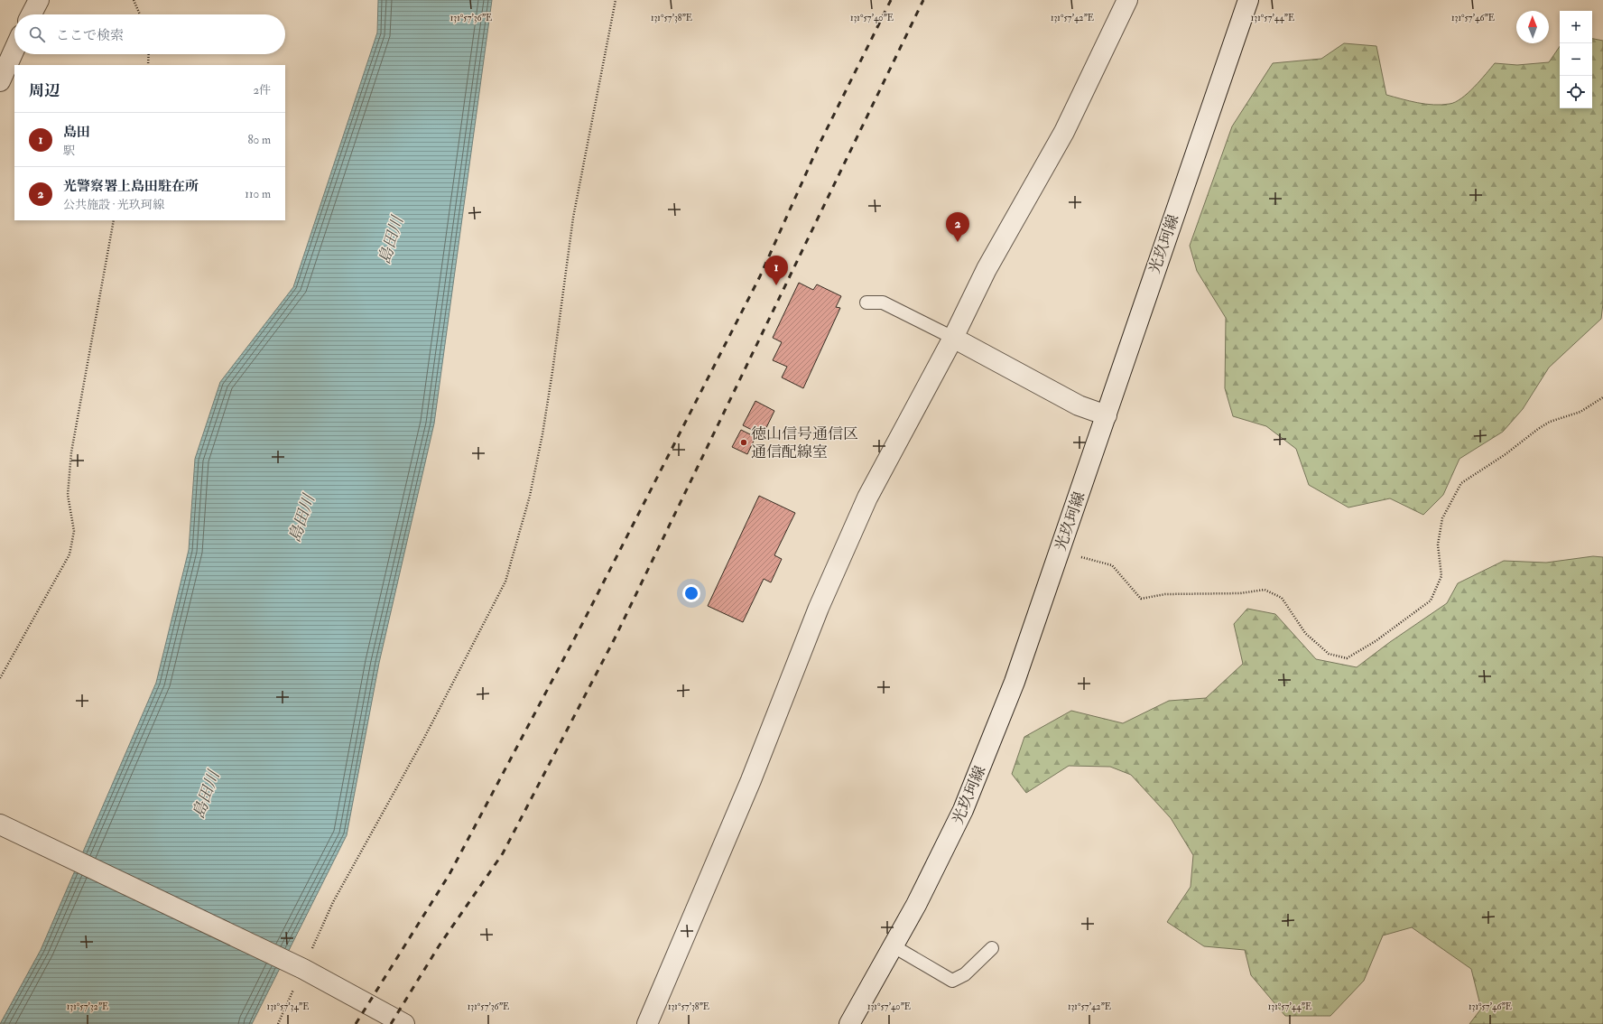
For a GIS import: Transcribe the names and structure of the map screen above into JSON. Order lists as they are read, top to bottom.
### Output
{
  "streets": {
    "street": ["光玖珂線"]
  },
  "water": ["島田川"],
  "places": ["徳山信号通信区 通信配線室"],
  "north": "top",
  "page": {
    "map_buttons": ["+", "−"],
    "search": "ここで検索",
    "heading": ["周辺", "2件"],
    "list": [
      {
        "mark": "1",
        "name": "島田",
        "note": "駅",
        "value": "80 m"
      },
      {
        "mark": "2",
        "name": "光警察署上島田駐在所",
        "note": "公共施設 · 光玖珂線",
        "value": "110 m"
      }
    ],
    "pins": ["2", "1"]
  },
  "coordinates": [
    "131°57'36\"E",
    "131°57'38\"E",
    "131°57'40\"E",
    "131°57'42\"E",
    "131°57'44\"E",
    "131°57'46\"E",
    "131°57'32\"E",
    "131°57'34\"E"
  ]
}
